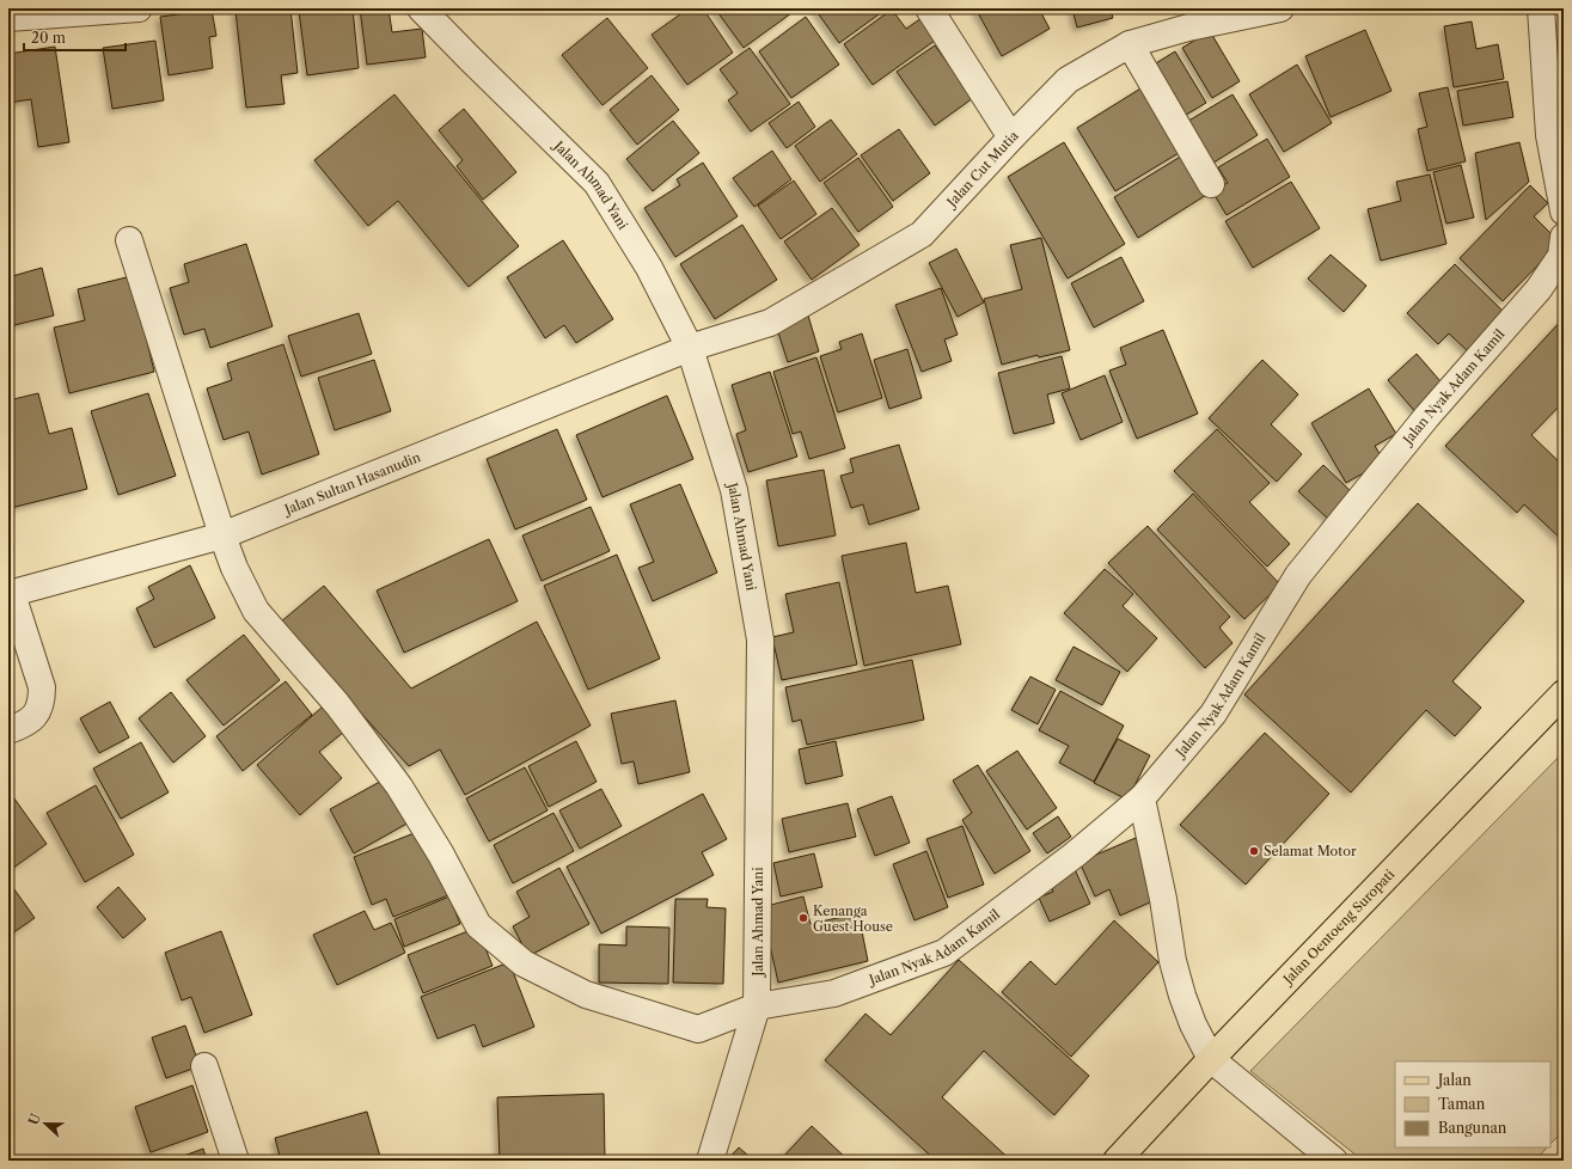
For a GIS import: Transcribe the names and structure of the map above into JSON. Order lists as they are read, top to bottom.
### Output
{
  "streets": {
    "main road": ["Jalan Oentoeng Suropati"],
    "street": [
      "Jalan Cut Mutia",
      "Jalan Ahmad Yani",
      "Jalan Nyak Adam Kamil",
      "Jalan Sultan Hasanudin"
    ]
  },
  "crossings": [
    ["Jalan Cut Mutia", "Jalan Ahmad Yani"],
    ["Jalan Cut Mutia", "Jalan Sultan Hasanudin"],
    ["Jalan Ahmad Yani", "Jalan Nyak Adam Kamil"],
    ["Jalan Ahmad Yani", "Jalan Sultan Hasanudin"],
    ["Jalan Nyak Adam Kamil", "Jalan Sultan Hasanudin"]
  ],
  "places": ["Selamat Motor", "Kenanga Guest House"],
  "legend": ["Jalan", "Taman", "Bangunan"],
  "scale_bar": "20 m",
  "north": "left"
}
